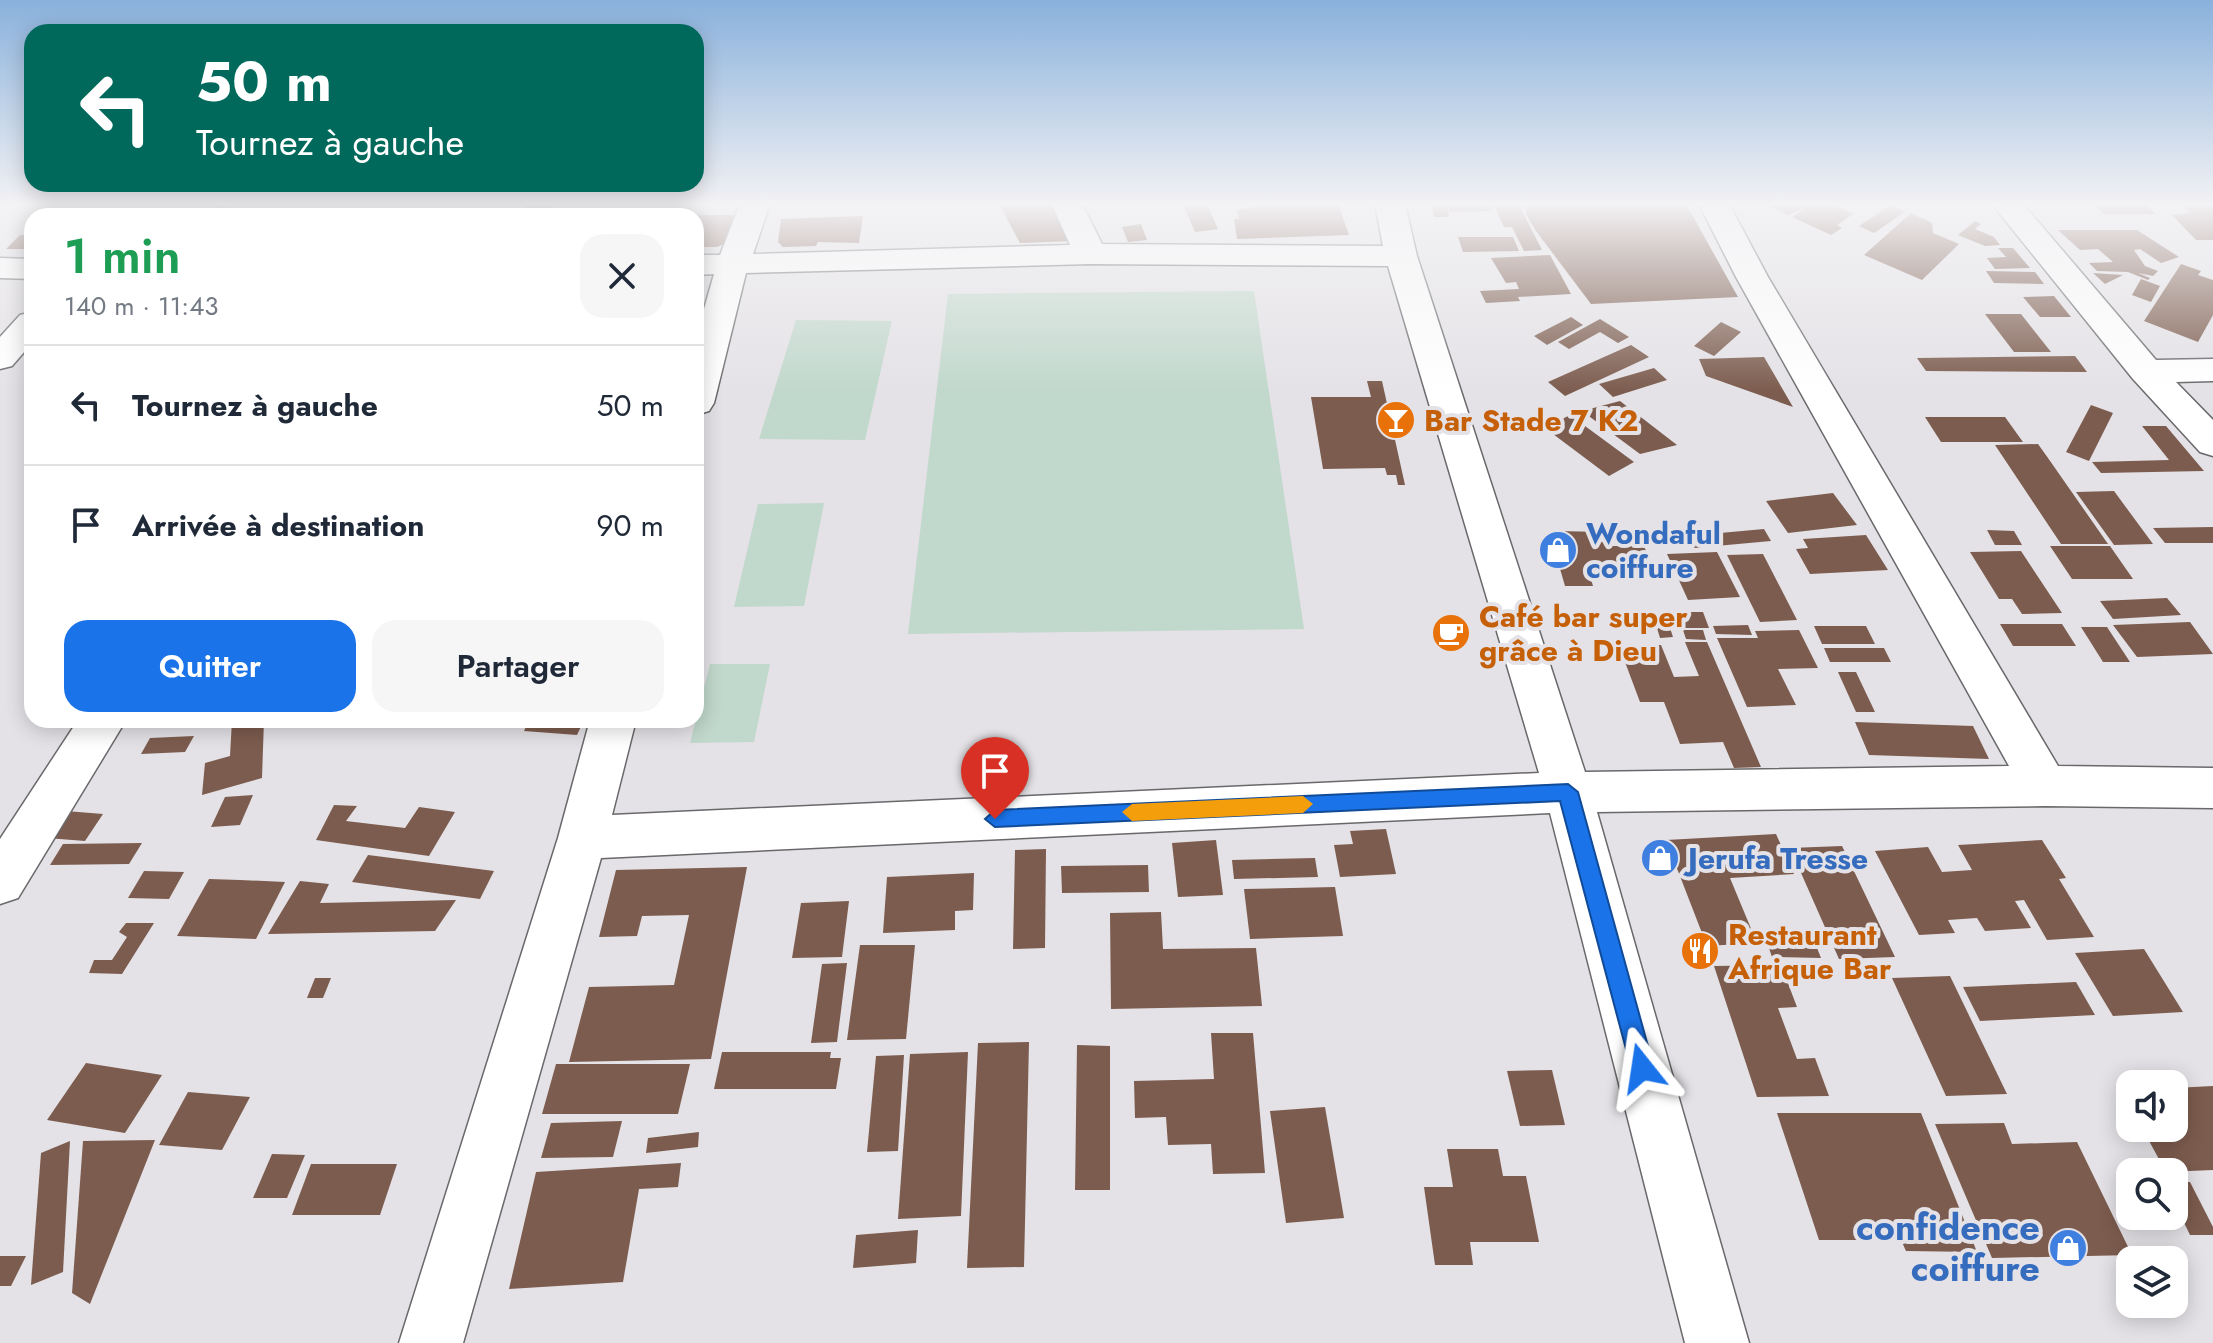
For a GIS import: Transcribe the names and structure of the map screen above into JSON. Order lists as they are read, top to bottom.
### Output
{
  "places": {
    "bar": ["Bar Stade 7 K2"],
    "shop": ["Wondaful coiffure", "Jerufa Tresse", "confidence coiffure"],
    "cafe": ["Café bar super grâce à Dieu"],
    "restaurant": ["Restaurant Afrique Bar"]
  },
  "page": {
    "turn": ["50 m", "Tournez à gauche"],
    "heading": ["1 min", "140 m · 11:43"],
    "list": [
      {
        "name": "Tournez à gauche",
        "value": "50 m"
      },
      {
        "name": "Arrivée à destination",
        "value": "90 m"
      }
    ],
    "buttons": ["Quitter", "Partager"]
  }
}
